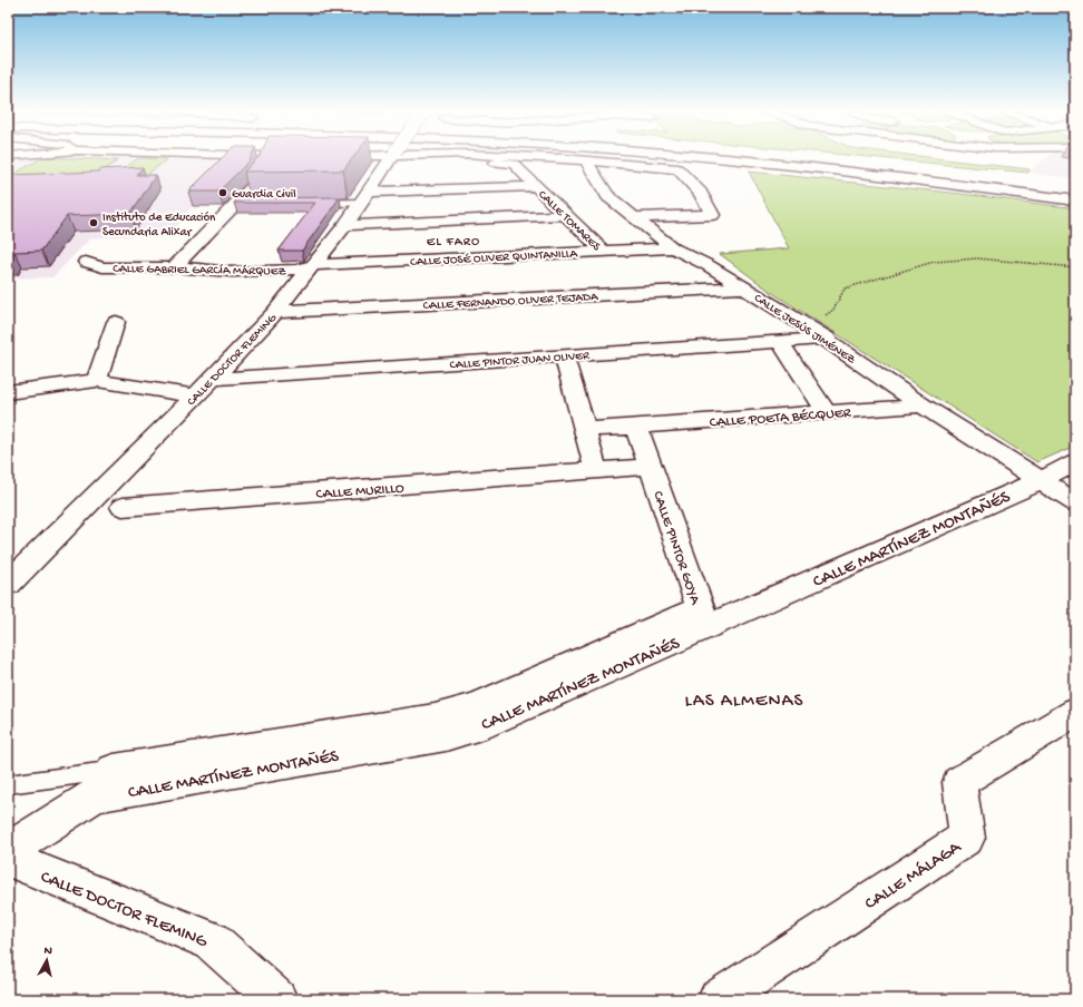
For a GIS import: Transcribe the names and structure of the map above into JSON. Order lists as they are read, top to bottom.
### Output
{
  "streets": {
    "main road": [
      "CALLE TOMARES",
      "CALLE JOSÉ OLIVER QUINTANILLA",
      "CALLE GABRIEL GARCÍA MÁRQUEZ",
      "CALLE FERNANDO OLIVER TEJADA",
      "CALLE JESÚS JIMÉNEZ",
      "CALLE DOCTOR FLEMING",
      "CALLE PINTOR JUAN OLIVER",
      "CALLE POETA BÉCQUER",
      "CALLE MURILLO",
      "CALLE MARTÍNEZ MONTAÑÉS",
      "CALLE PINTOR GOYA",
      "CALLE MÁLAGA"
    ]
  },
  "crossings": [
    ["CALLE TOMARES", "CALLE JOSÉ OLIVER QUINTANILLA"],
    ["CALLE JOSÉ OLIVER QUINTANILLA", "CALLE GABRIEL GARCÍA MÁRQUEZ"],
    ["CALLE JOSÉ OLIVER QUINTANILLA", "CALLE JESÚS JIMÉNEZ"],
    ["CALLE JOSÉ OLIVER QUINTANILLA", "CALLE DOCTOR FLEMING"],
    ["CALLE GABRIEL GARCÍA MÁRQUEZ", "CALLE DOCTOR FLEMING"],
    ["CALLE FERNANDO OLIVER TEJADA", "CALLE JESÚS JIMÉNEZ"],
    ["CALLE FERNANDO OLIVER TEJADA", "CALLE DOCTOR FLEMING"],
    ["CALLE JESÚS JIMÉNEZ", "CALLE PINTOR JUAN OLIVER"],
    ["CALLE JESÚS JIMÉNEZ", "CALLE POETA BÉCQUER"],
    ["CALLE JESÚS JIMÉNEZ", "CALLE MARTÍNEZ MONTAÑÉS"],
    ["CALLE DOCTOR FLEMING", "CALLE PINTOR JUAN OLIVER"],
    ["CALLE POETA BÉCQUER", "CALLE PINTOR GOYA"],
    ["CALLE MURILLO", "CALLE PINTOR GOYA"],
    ["CALLE MARTÍNEZ MONTAÑÉS", "CALLE PINTOR GOYA"]
  ],
  "districts": ["EL FARO", "LAS ALMENAS"],
  "places": ["Guardia Civil", "Instituto de Educación Secundaria Alixar"],
  "north": "top"
}
